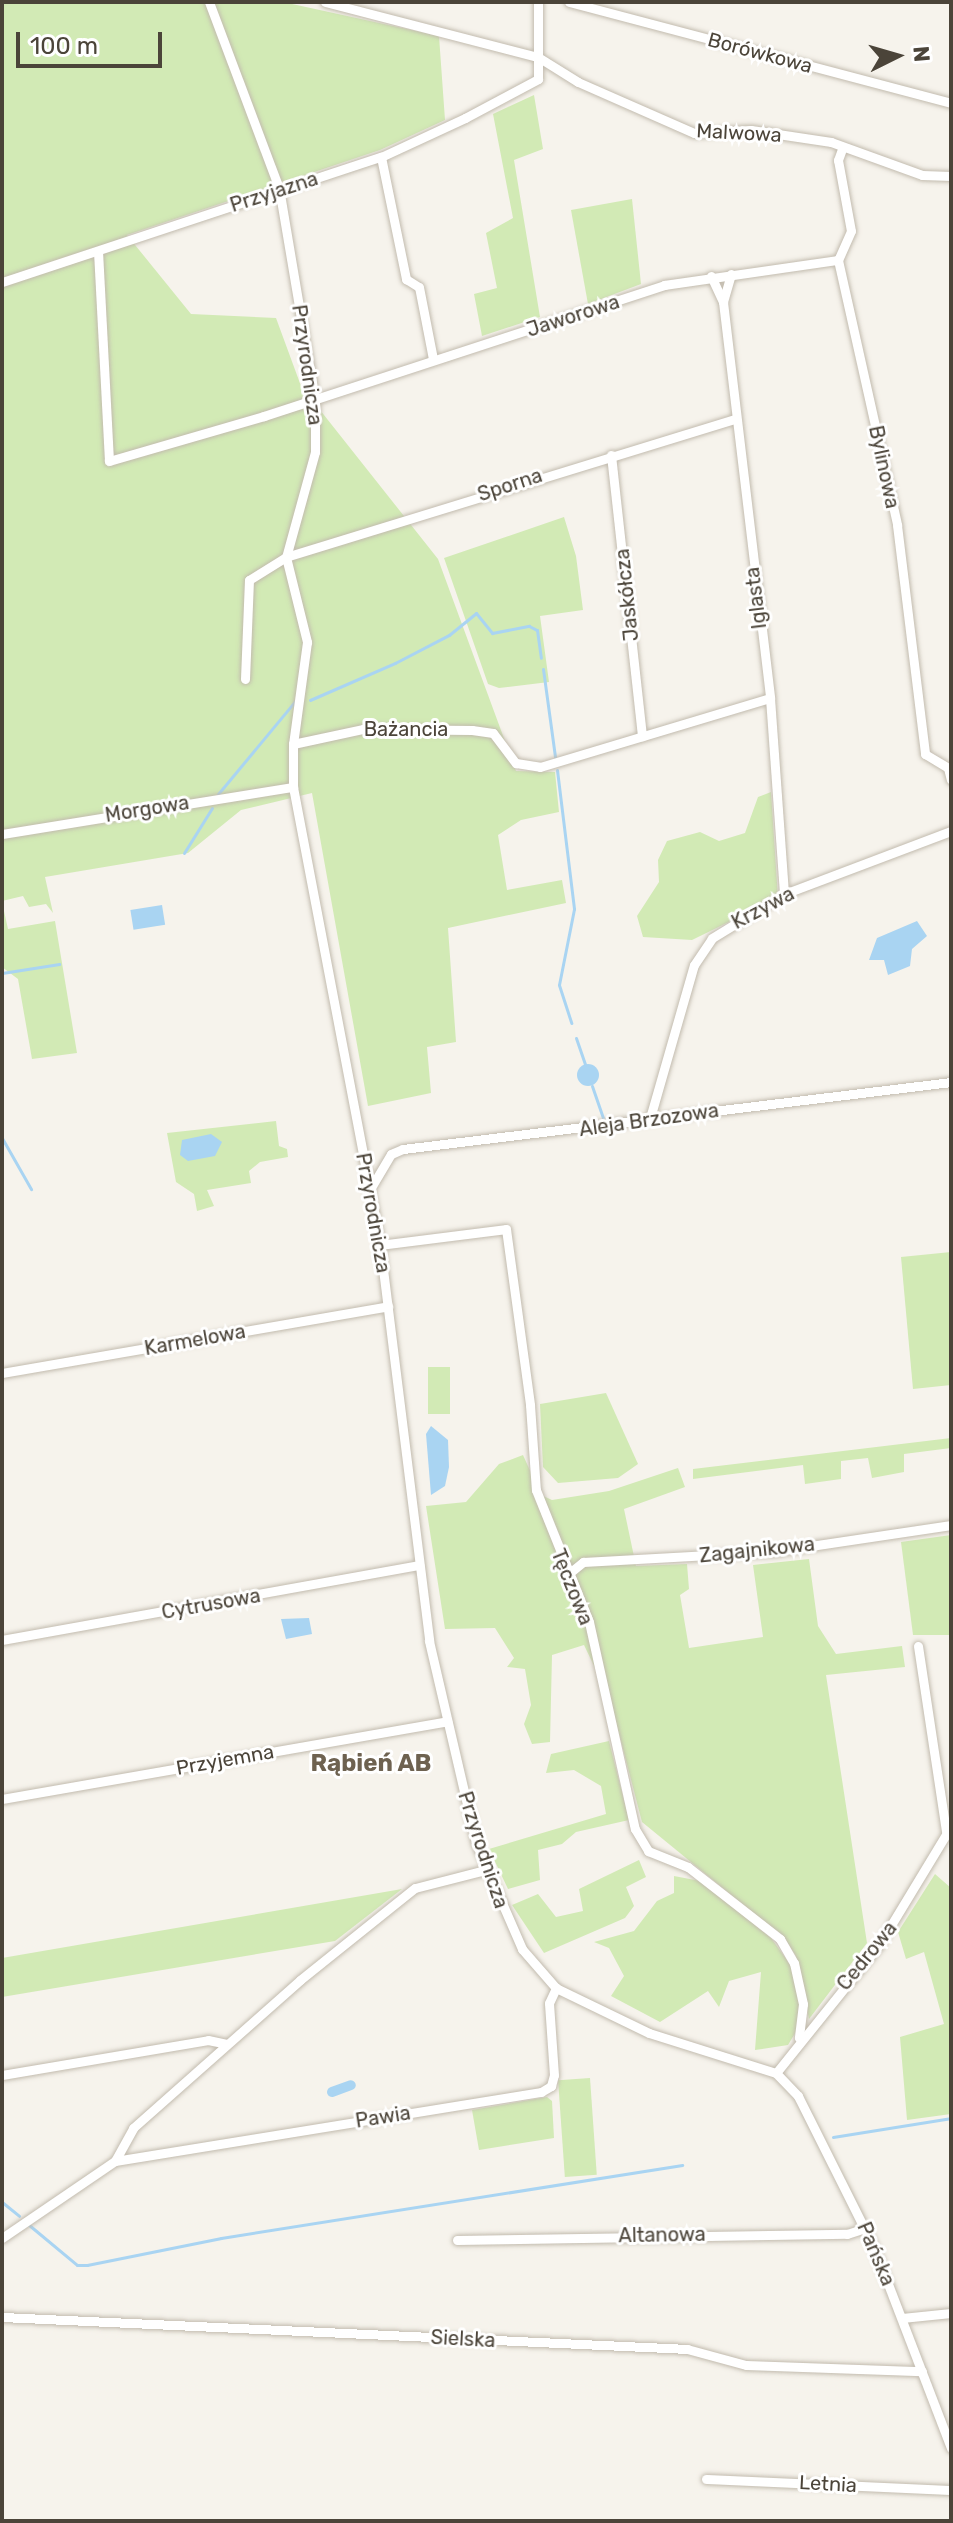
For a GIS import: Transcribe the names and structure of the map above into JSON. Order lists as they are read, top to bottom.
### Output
{
  "streets": {
    "street": [
      "Borówkowa",
      "Malwowa",
      "Przyjazna",
      "Jaworowa",
      "Przyrodnicza",
      "Bylinowa",
      "Sporna",
      "Jaskółcza",
      "Iglasta",
      "Bażancia",
      "Morgowa",
      "Krzywa",
      "Aleja Brzozowa",
      "Karmelowa",
      "Zagajnikowa",
      "Tęczowa",
      "Cytrusowa",
      "Przyjemna",
      "Cedrowa",
      "Pawia",
      "Altanowa",
      "Pańska",
      "Sielska",
      "Letnia"
    ]
  },
  "crossings": [
    ["Malwowa", "Przyjazna"],
    ["Malwowa", "Bylinowa"],
    ["Przyjazna", "Jaworowa"],
    ["Przyjazna", "Przyrodnicza"],
    ["Jaworowa", "Przyrodnicza"],
    ["Jaworowa", "Bylinowa"],
    ["Jaworowa", "Iglasta"],
    ["Przyrodnicza", "Sporna"],
    ["Przyrodnicza", "Bażancia"],
    ["Przyrodnicza", "Morgowa"],
    ["Przyrodnicza", "Aleja Brzozowa"],
    ["Przyrodnicza", "Karmelowa"],
    ["Przyrodnicza", "Tęczowa"],
    ["Przyrodnicza", "Cytrusowa"],
    ["Przyrodnicza", "Przyjemna"],
    ["Przyrodnicza", "Cedrowa"],
    ["Przyrodnicza", "Pawia"],
    ["Przyrodnicza", "Pańska"],
    ["Sporna", "Jaskółcza"],
    ["Sporna", "Iglasta"],
    ["Jaskółcza", "Bażancia"],
    ["Iglasta", "Krzywa"],
    ["Krzywa", "Aleja Brzozowa"],
    ["Zagajnikowa", "Tęczowa"],
    ["Tęczowa", "Cedrowa"],
    ["Cedrowa", "Pańska"],
    ["Altanowa", "Pańska"],
    ["Pańska", "Sielska"]
  ],
  "districts": ["Rąbień AB"],
  "scale_bar": "100 m",
  "north": "right"
}
